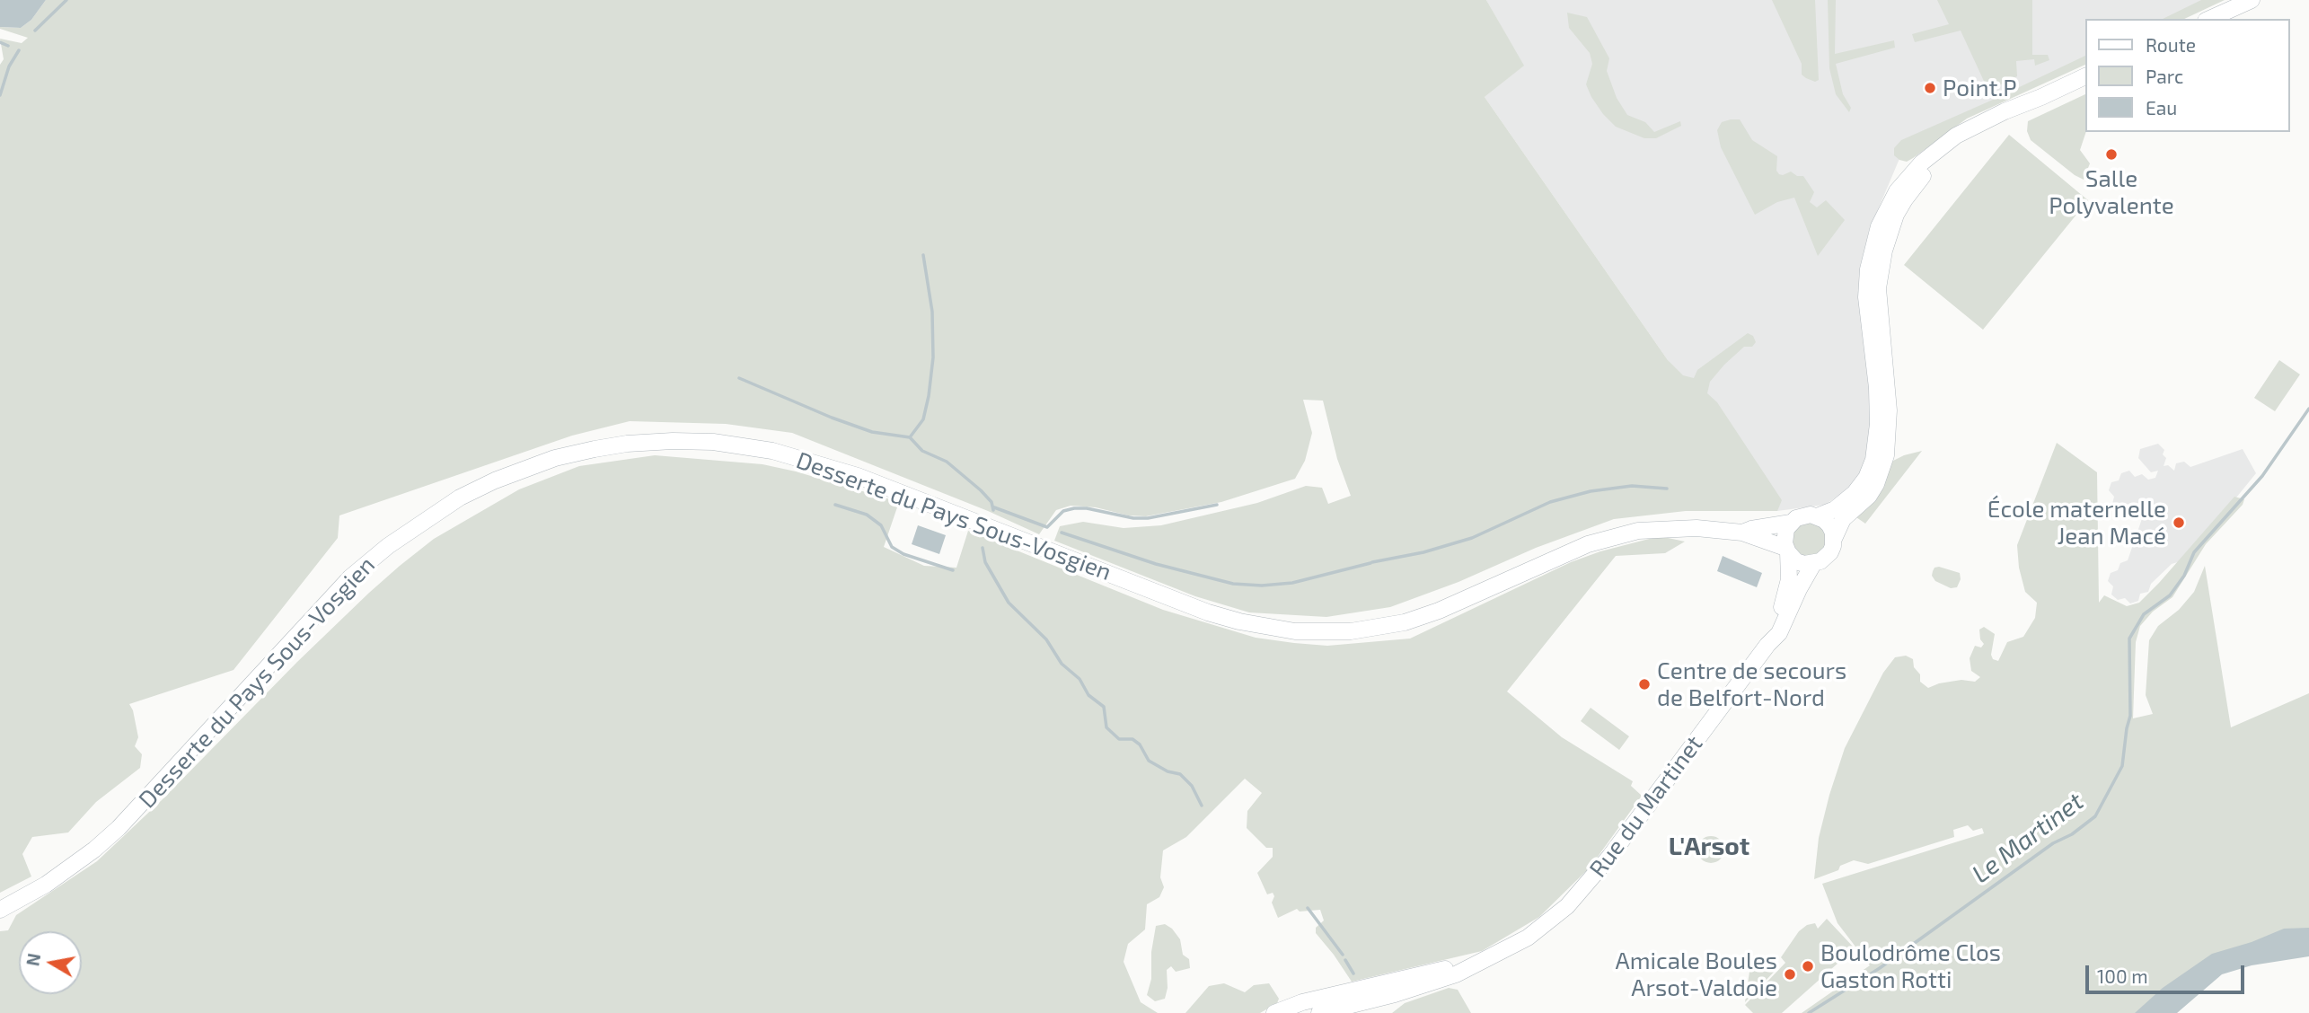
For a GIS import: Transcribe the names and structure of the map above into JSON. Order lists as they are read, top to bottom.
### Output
{
  "streets": {
    "main road": ["Desserte du Pays Sous-Vosgien", "Rue du Martinet"]
  },
  "crossings": [
    ["Desserte du Pays Sous-Vosgien", "Rue du Martinet"]
  ],
  "districts": ["L'Arsot"],
  "water": ["Le Martinet"],
  "places": [
    "Point.P",
    "Salle Polyvalente",
    "École maternelle Jean Macé",
    "Centre de secours de Belfort-Nord",
    "Boulodrôme Clos Gaston Rotti",
    "Amicale Boules Arsot-Valdoie"
  ],
  "legend": ["Route", "Parc", "Eau"],
  "scale_bar": "100 m",
  "north": "left"
}
